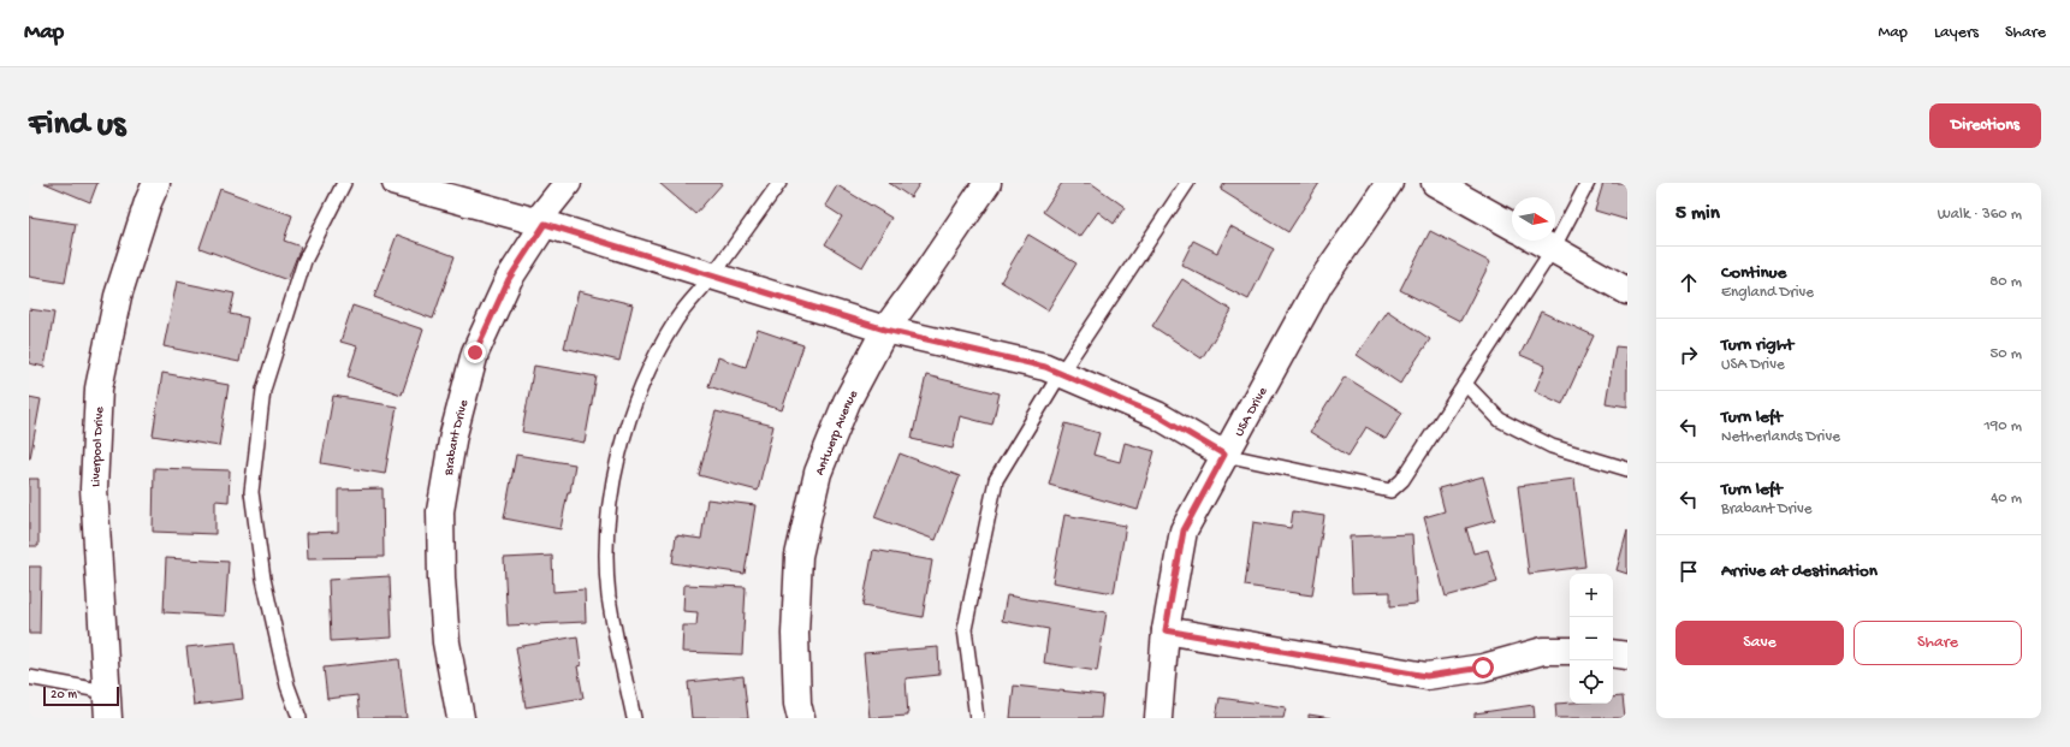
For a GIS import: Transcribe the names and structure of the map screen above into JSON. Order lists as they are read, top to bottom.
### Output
{
  "streets": {
    "street": [
      "USA Drive",
      "Antwerp Avenue",
      "Brabant Drive",
      "Liverpool Drive"
    ]
  },
  "scale_bar": "20 m",
  "north": "right",
  "page": {
    "header": "Map",
    "nav": ["Map", "Layers", "Share"],
    "buttons": [
      "Directions",
      ["Save", "Share"]
    ],
    "title": "Find us",
    "heading": ["5 min", "Walk · 360 m"],
    "list": [
      ["Continue", "England Drive", "80 m"],
      ["Turn right", "USA Drive", "50 m"],
      ["Turn left", "Netherlands Drive", "190 m"],
      ["Turn left", "Brabant Drive", "40 m"],
      "Arrive at destination"
    ],
    "map_buttons": ["+", "−"],
    "scale": "20 m"
  }
}
